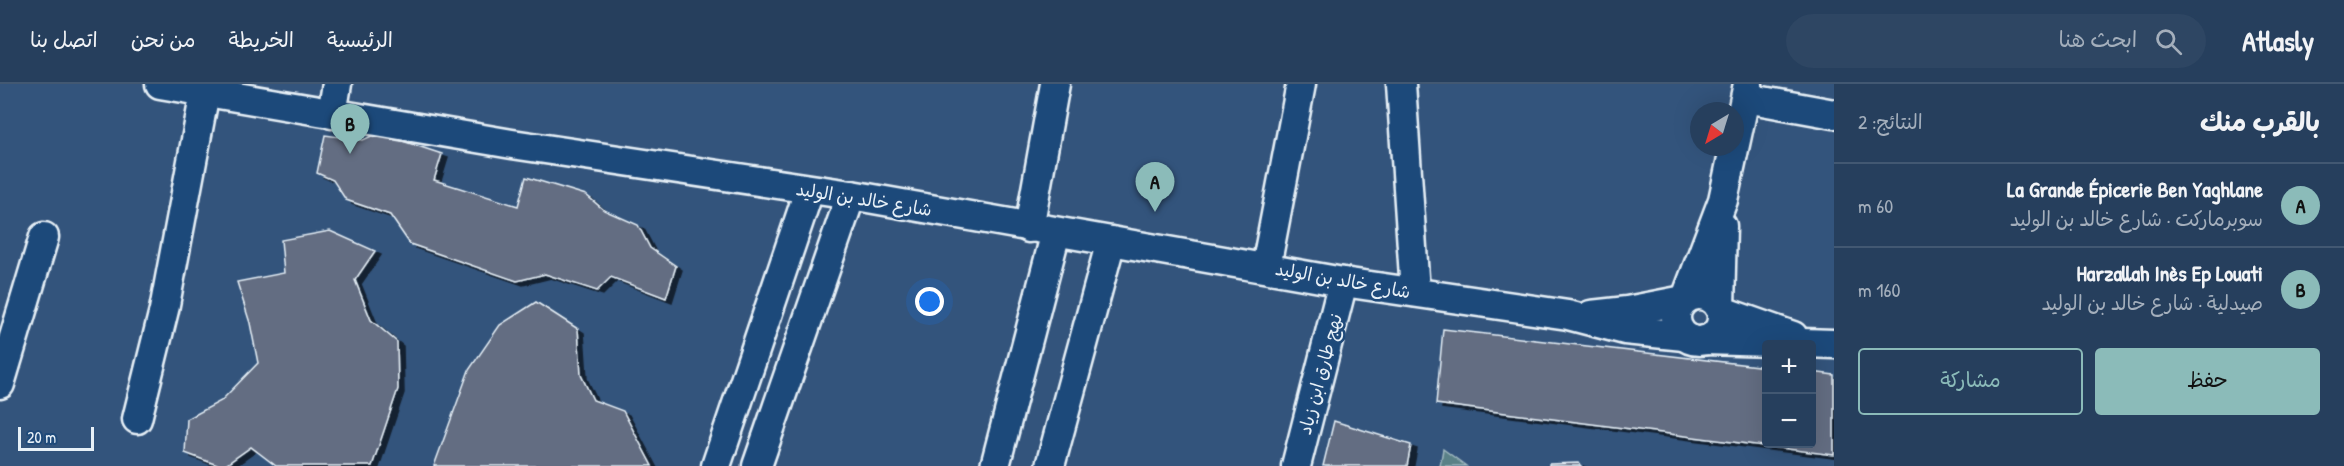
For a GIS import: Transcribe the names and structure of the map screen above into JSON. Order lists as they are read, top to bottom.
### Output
{
  "streets": {
    "street": ["شارع خالد بن الوليد", "نهج طارق ابن زياد"]
  },
  "crossings": [
    ["شارع خالد بن الوليد", "نهج طارق ابن زياد"]
  ],
  "scale_bar": "20 m",
  "north": "bottom left",
  "page": {
    "header": "Atlasly",
    "search": "ابحث هنا",
    "nav": [
      "الرئيسية",
      "الخريطة",
      "من نحن",
      "اتصل بنا"
    ],
    "heading": ["بالقرب منك", "النتائج: 2"],
    "pins": ["B", "A"],
    "list": [
      {
        "mark": "A",
        "name": "La Grande Épicerie Ben Yaghlane",
        "note": "سوبرماركت · شارع خالد بن الوليد",
        "value": "60 m"
      },
      {
        "mark": "B",
        "name": "Harzallah Inès Ep Louati",
        "note": "صيدلية · شارع خالد بن الوليد",
        "value": "160 m"
      }
    ],
    "buttons": ["حفظ", "مشاركة"],
    "map_buttons": ["+", "−"],
    "scale": "20 m"
  }
}
